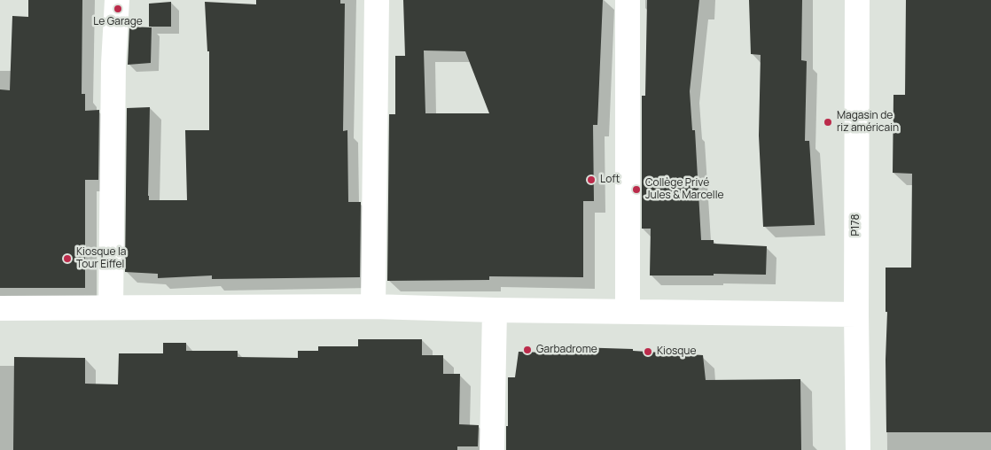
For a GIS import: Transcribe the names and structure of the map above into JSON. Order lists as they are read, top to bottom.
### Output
{
  "streets": {
    "street": ["P178"]
  },
  "places": [
    "Le Garage",
    "Magasin de riz américain",
    "Loft",
    "Collège Privé Jules & Marcelle",
    "Kiosque la Tour Eiffel",
    "Garbadrome",
    "Kiosque"
  ]
}
